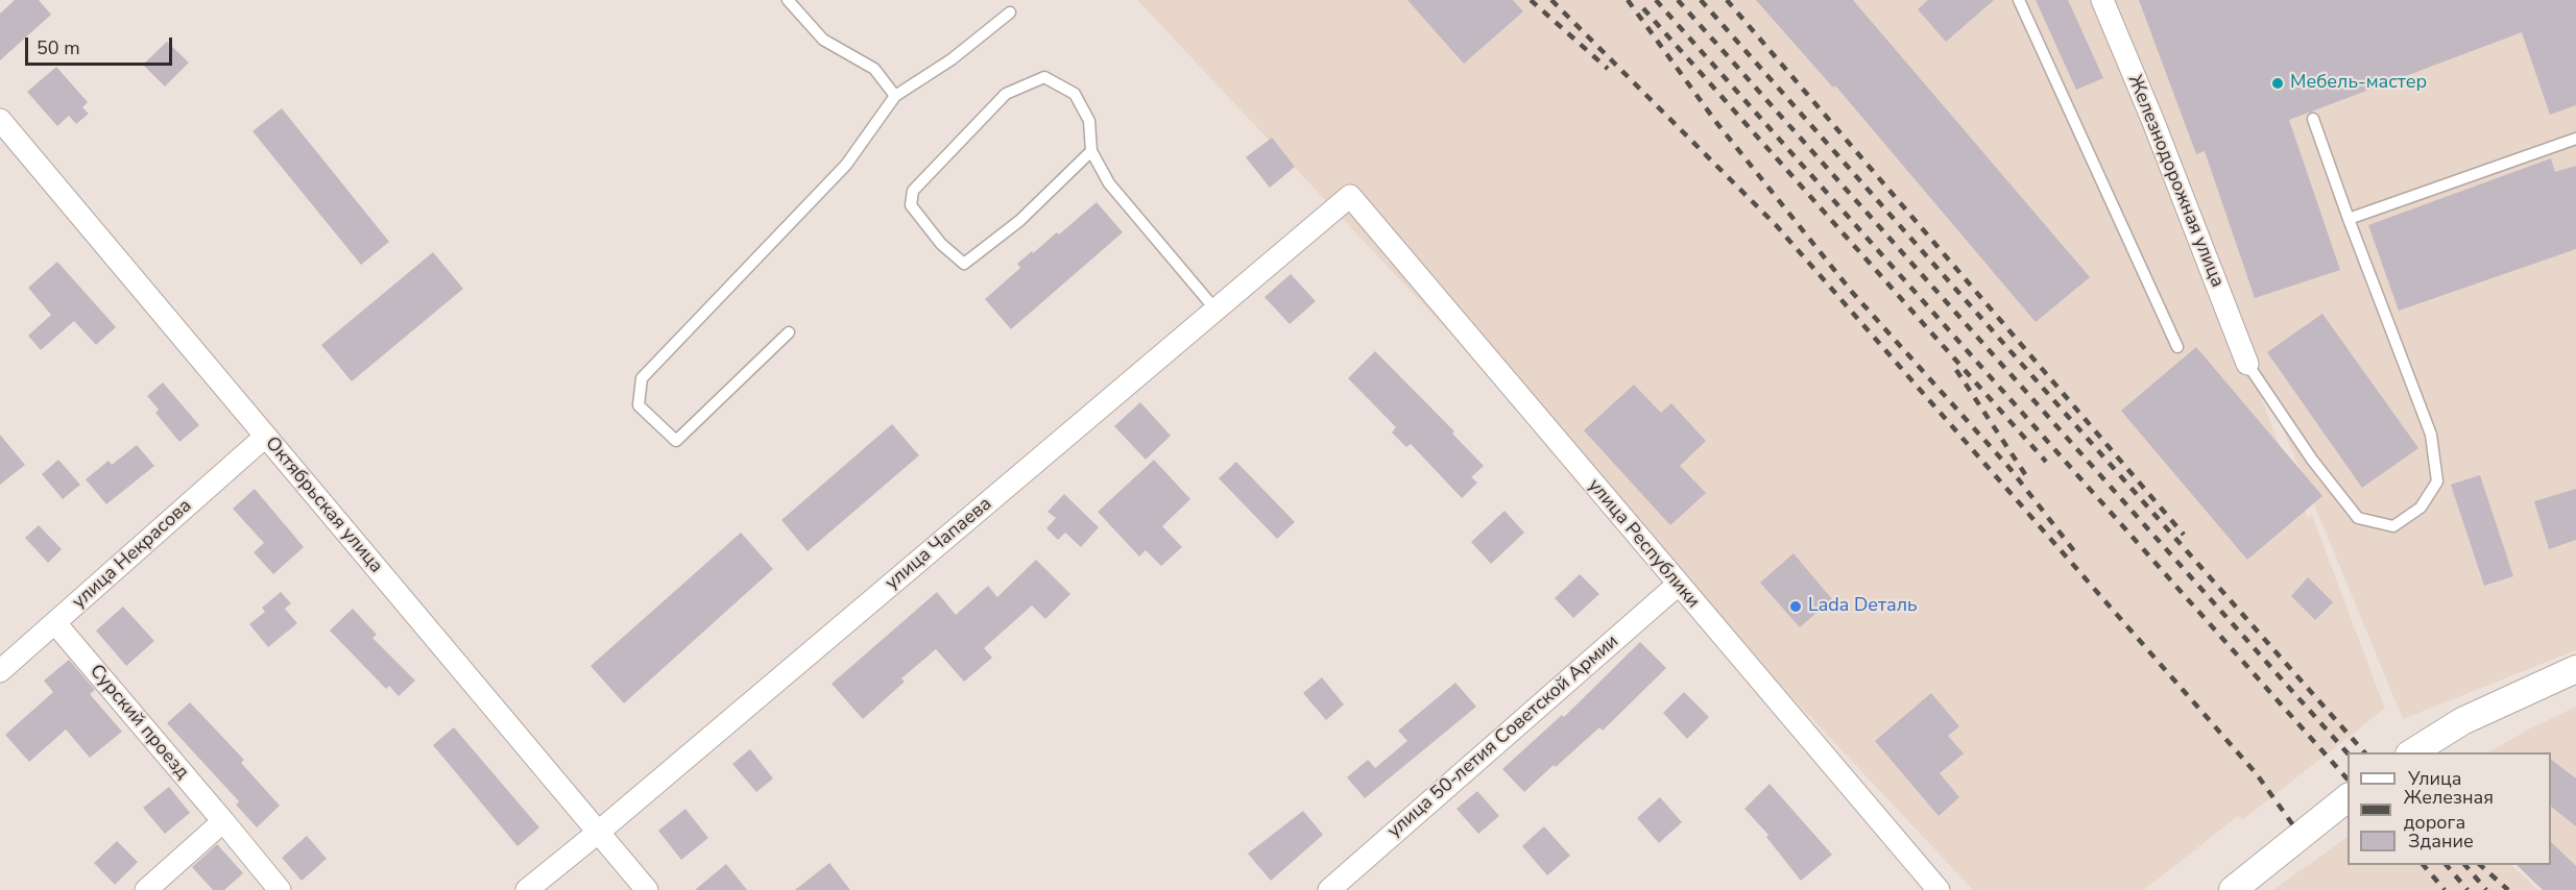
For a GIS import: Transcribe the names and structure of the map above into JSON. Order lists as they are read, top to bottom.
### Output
{
  "streets": {
    "street": [
      "Железнодорожная улица",
      "Октябрьская улица",
      "улица Чапаева",
      "улица Республики",
      "улица Некрасова",
      "Сурский проезд",
      "улица 50-летия Советской Армии"
    ]
  },
  "crossings": [
    ["Октябрьская улица", "улица Чапаева"],
    ["Октябрьская улица", "улица Некрасова"],
    ["улица Чапаева", "улица Республики"],
    ["улица Республики", "улица 50-летия Советской Армии"],
    ["улица Некрасова", "Сурский проезд"]
  ],
  "places": ["Мебель-мастер", "Lada Dеталь"],
  "legend": ["Улица", "Железная дорога", "Здание"],
  "scale_bar": "50 m"
}
